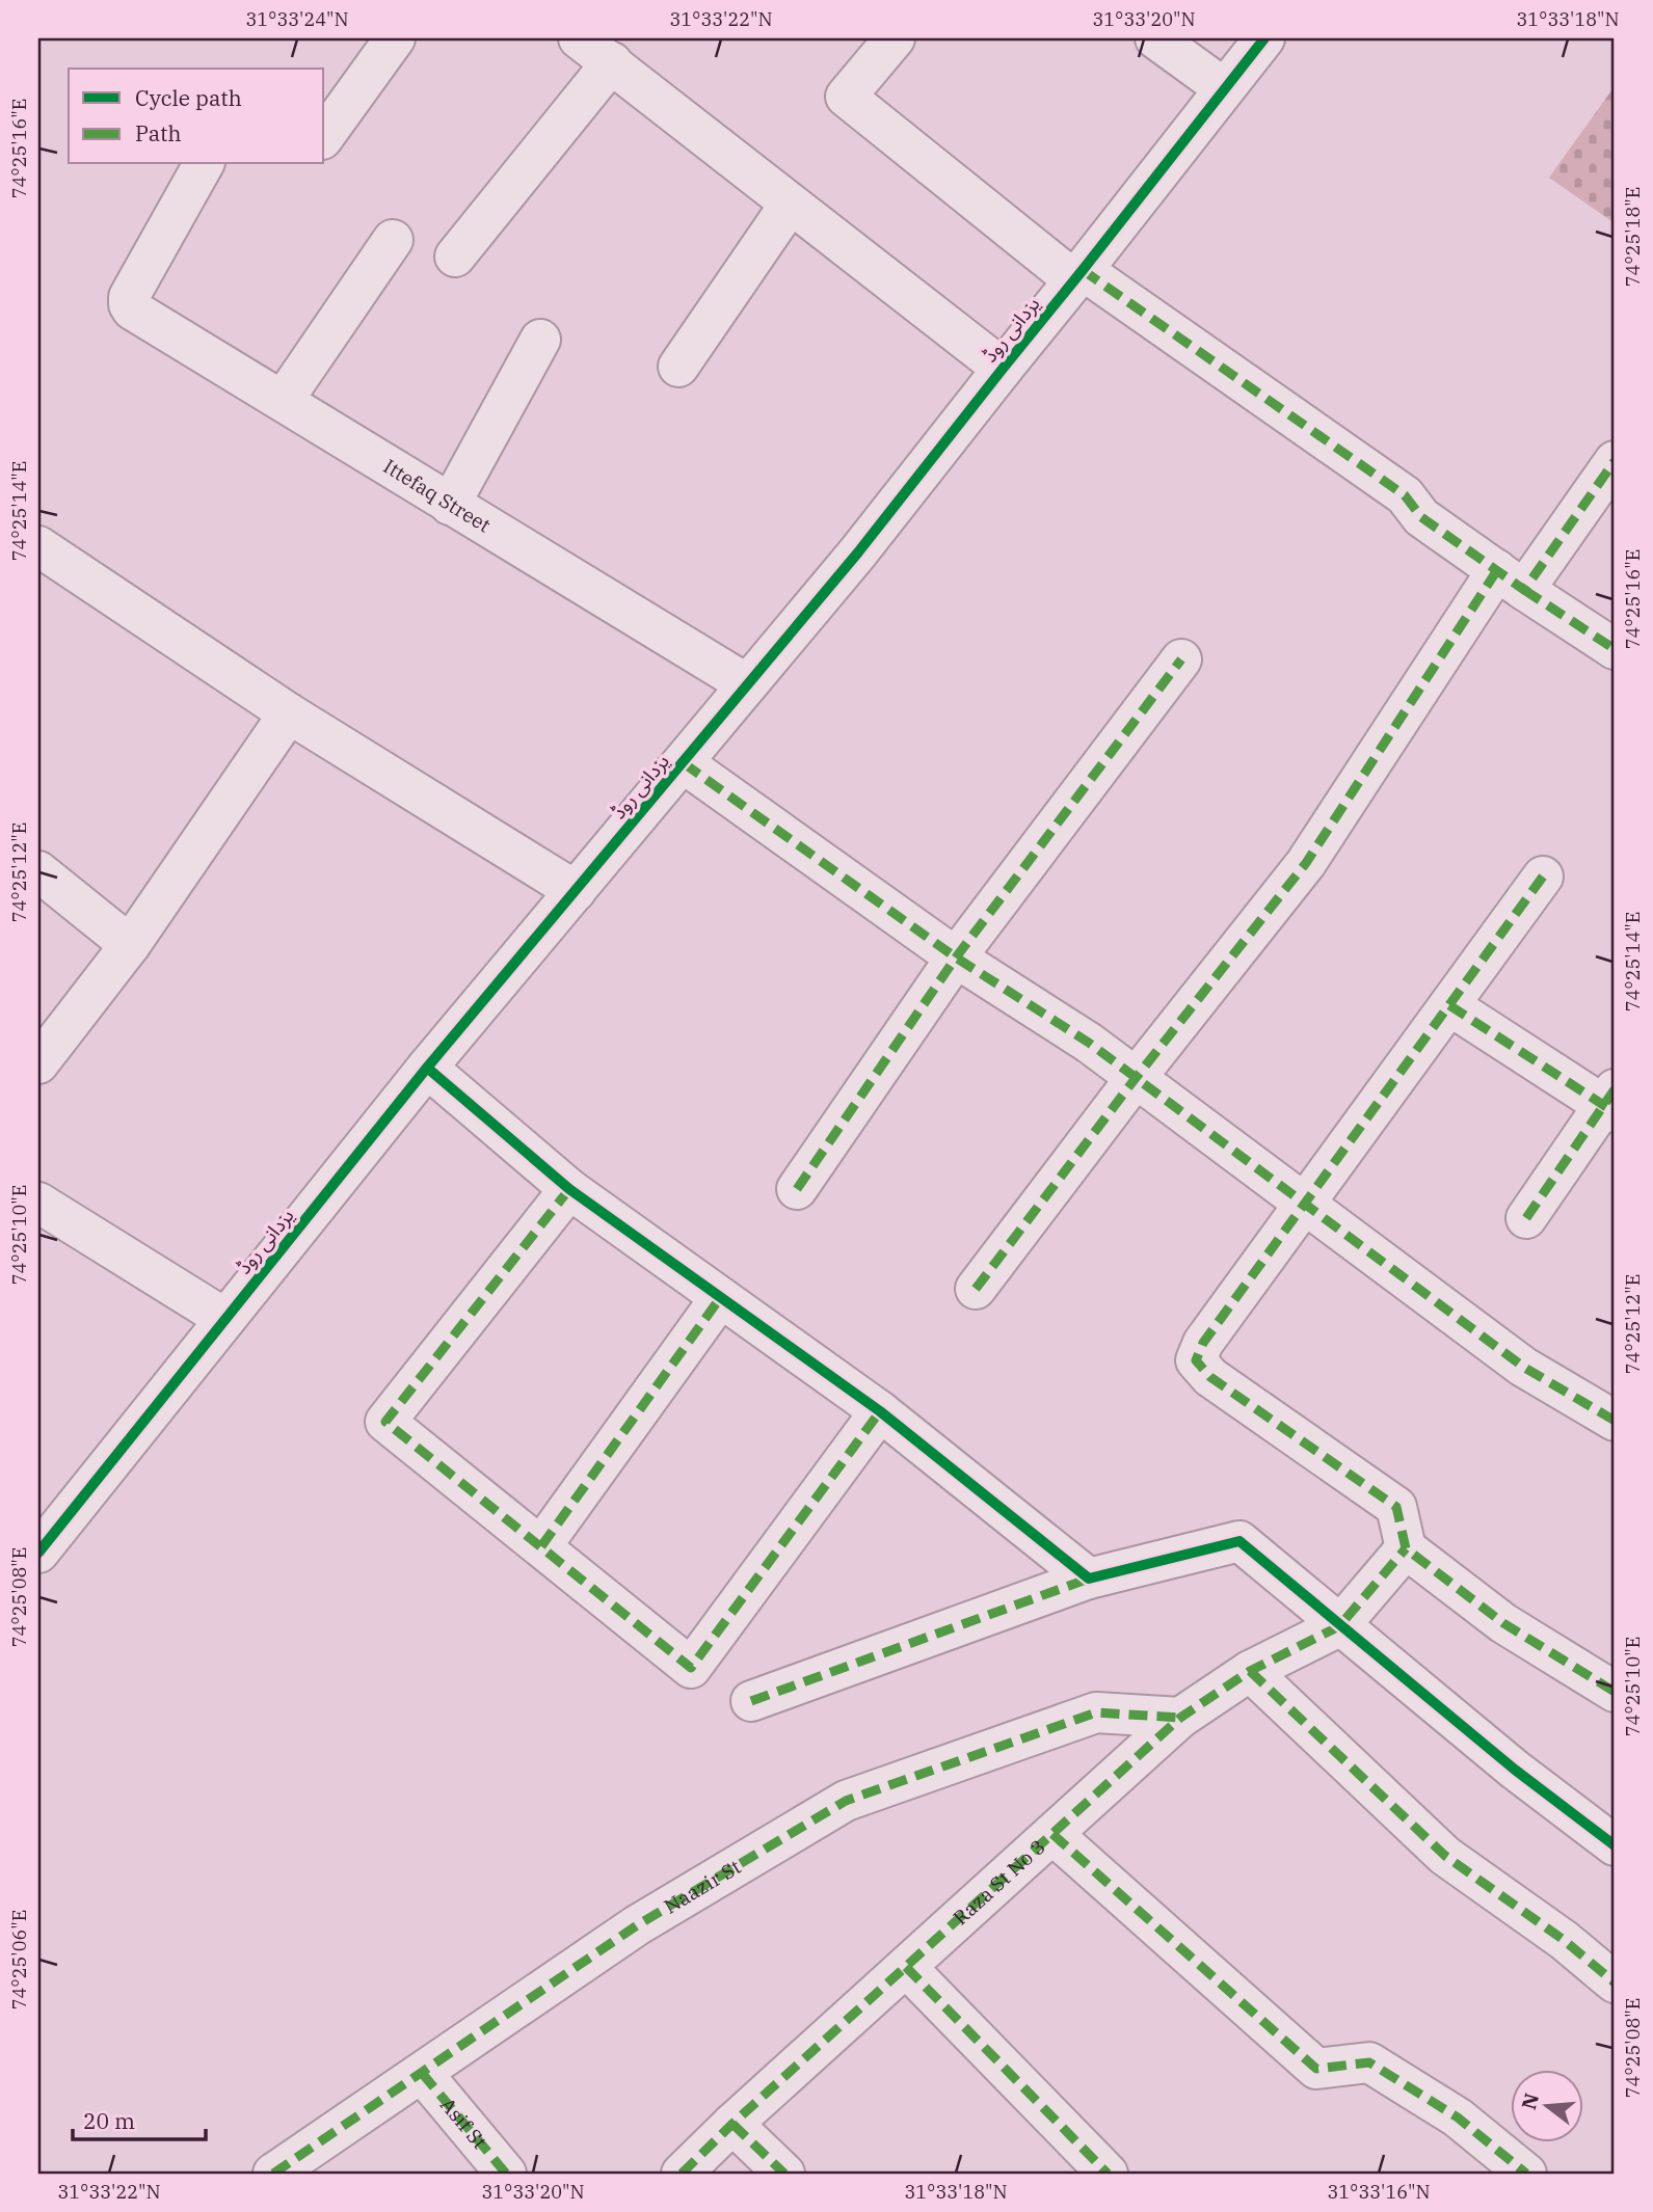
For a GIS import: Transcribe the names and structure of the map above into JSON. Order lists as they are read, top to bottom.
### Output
{
  "streets": {
    "street": [
      "یزدانی روڈ",
      "Ittefaq Street",
      "Raza St No 3",
      "Naazir St",
      "Asif St"
    ]
  },
  "crossings": [
    ["یزدانی روڈ", "Ittefaq Street"],
    ["Raza St No 3", "Naazir St"],
    ["Naazir St", "Asif St"]
  ],
  "legend": ["Cycle path", "Path"],
  "scale_bar": "20 m",
  "north": "left",
  "coordinates": [
    "31°33'24\"N",
    "31°33'22\"N",
    "31°33'20\"N",
    "31°33'18\"N",
    "74°25'16\"E",
    "74°25'18\"E",
    "74°25'14\"E",
    "74°25'12\"E",
    "74°25'10\"E",
    "74°25'08\"E",
    "74°25'06\"E",
    "31°33'16\"N"
  ]
}
